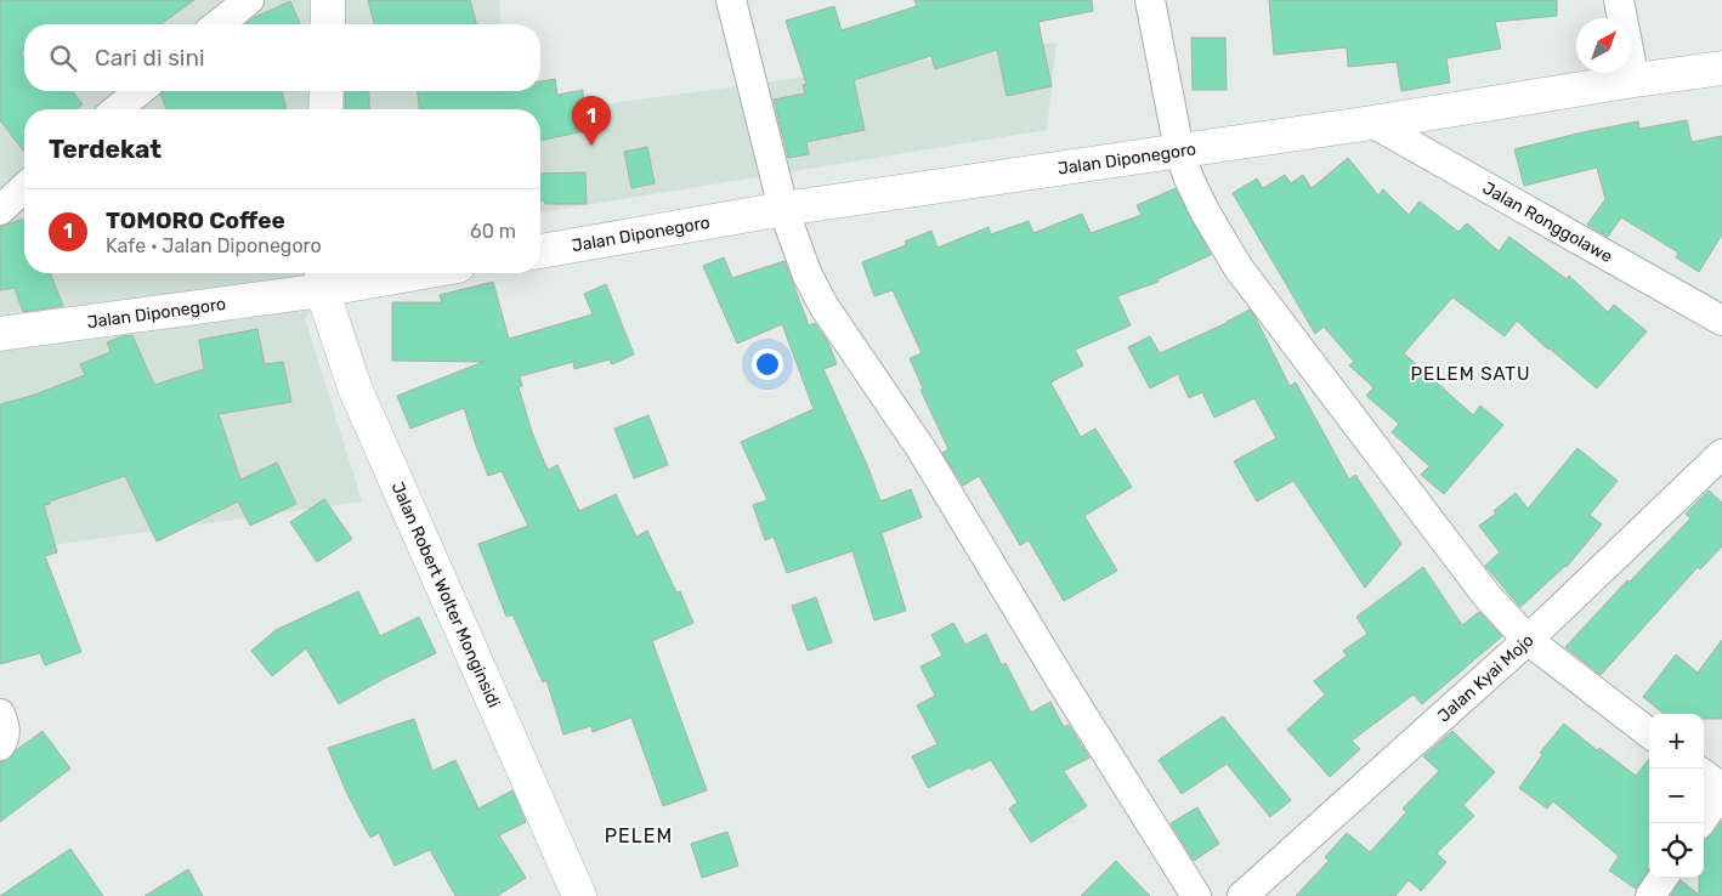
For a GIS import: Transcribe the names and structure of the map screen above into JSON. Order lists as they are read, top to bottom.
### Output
{
  "streets": {
    "street": [
      "Jalan Diponegoro",
      "Jalan Ronggolawe",
      "Jalan Robert Wolter Monginsidi",
      "Jalan Kyai Mojo"
    ]
  },
  "crossings": [
    ["Jalan Diponegoro", "Jalan Ronggolawe"],
    ["Jalan Diponegoro", "Jalan Robert Wolter Monginsidi"]
  ],
  "districts": ["PELEM SATU", "PELEM"],
  "north": "top right",
  "page": {
    "search": "Cari di sini",
    "pins": "1",
    "heading": "Terdekat",
    "list": [
      {
        "mark": "1",
        "name": "TOMORO Coffee",
        "note": "Kafe · Jalan Diponegoro",
        "value": "60 m"
      }
    ],
    "map_buttons": ["+", "−"]
  }
}
